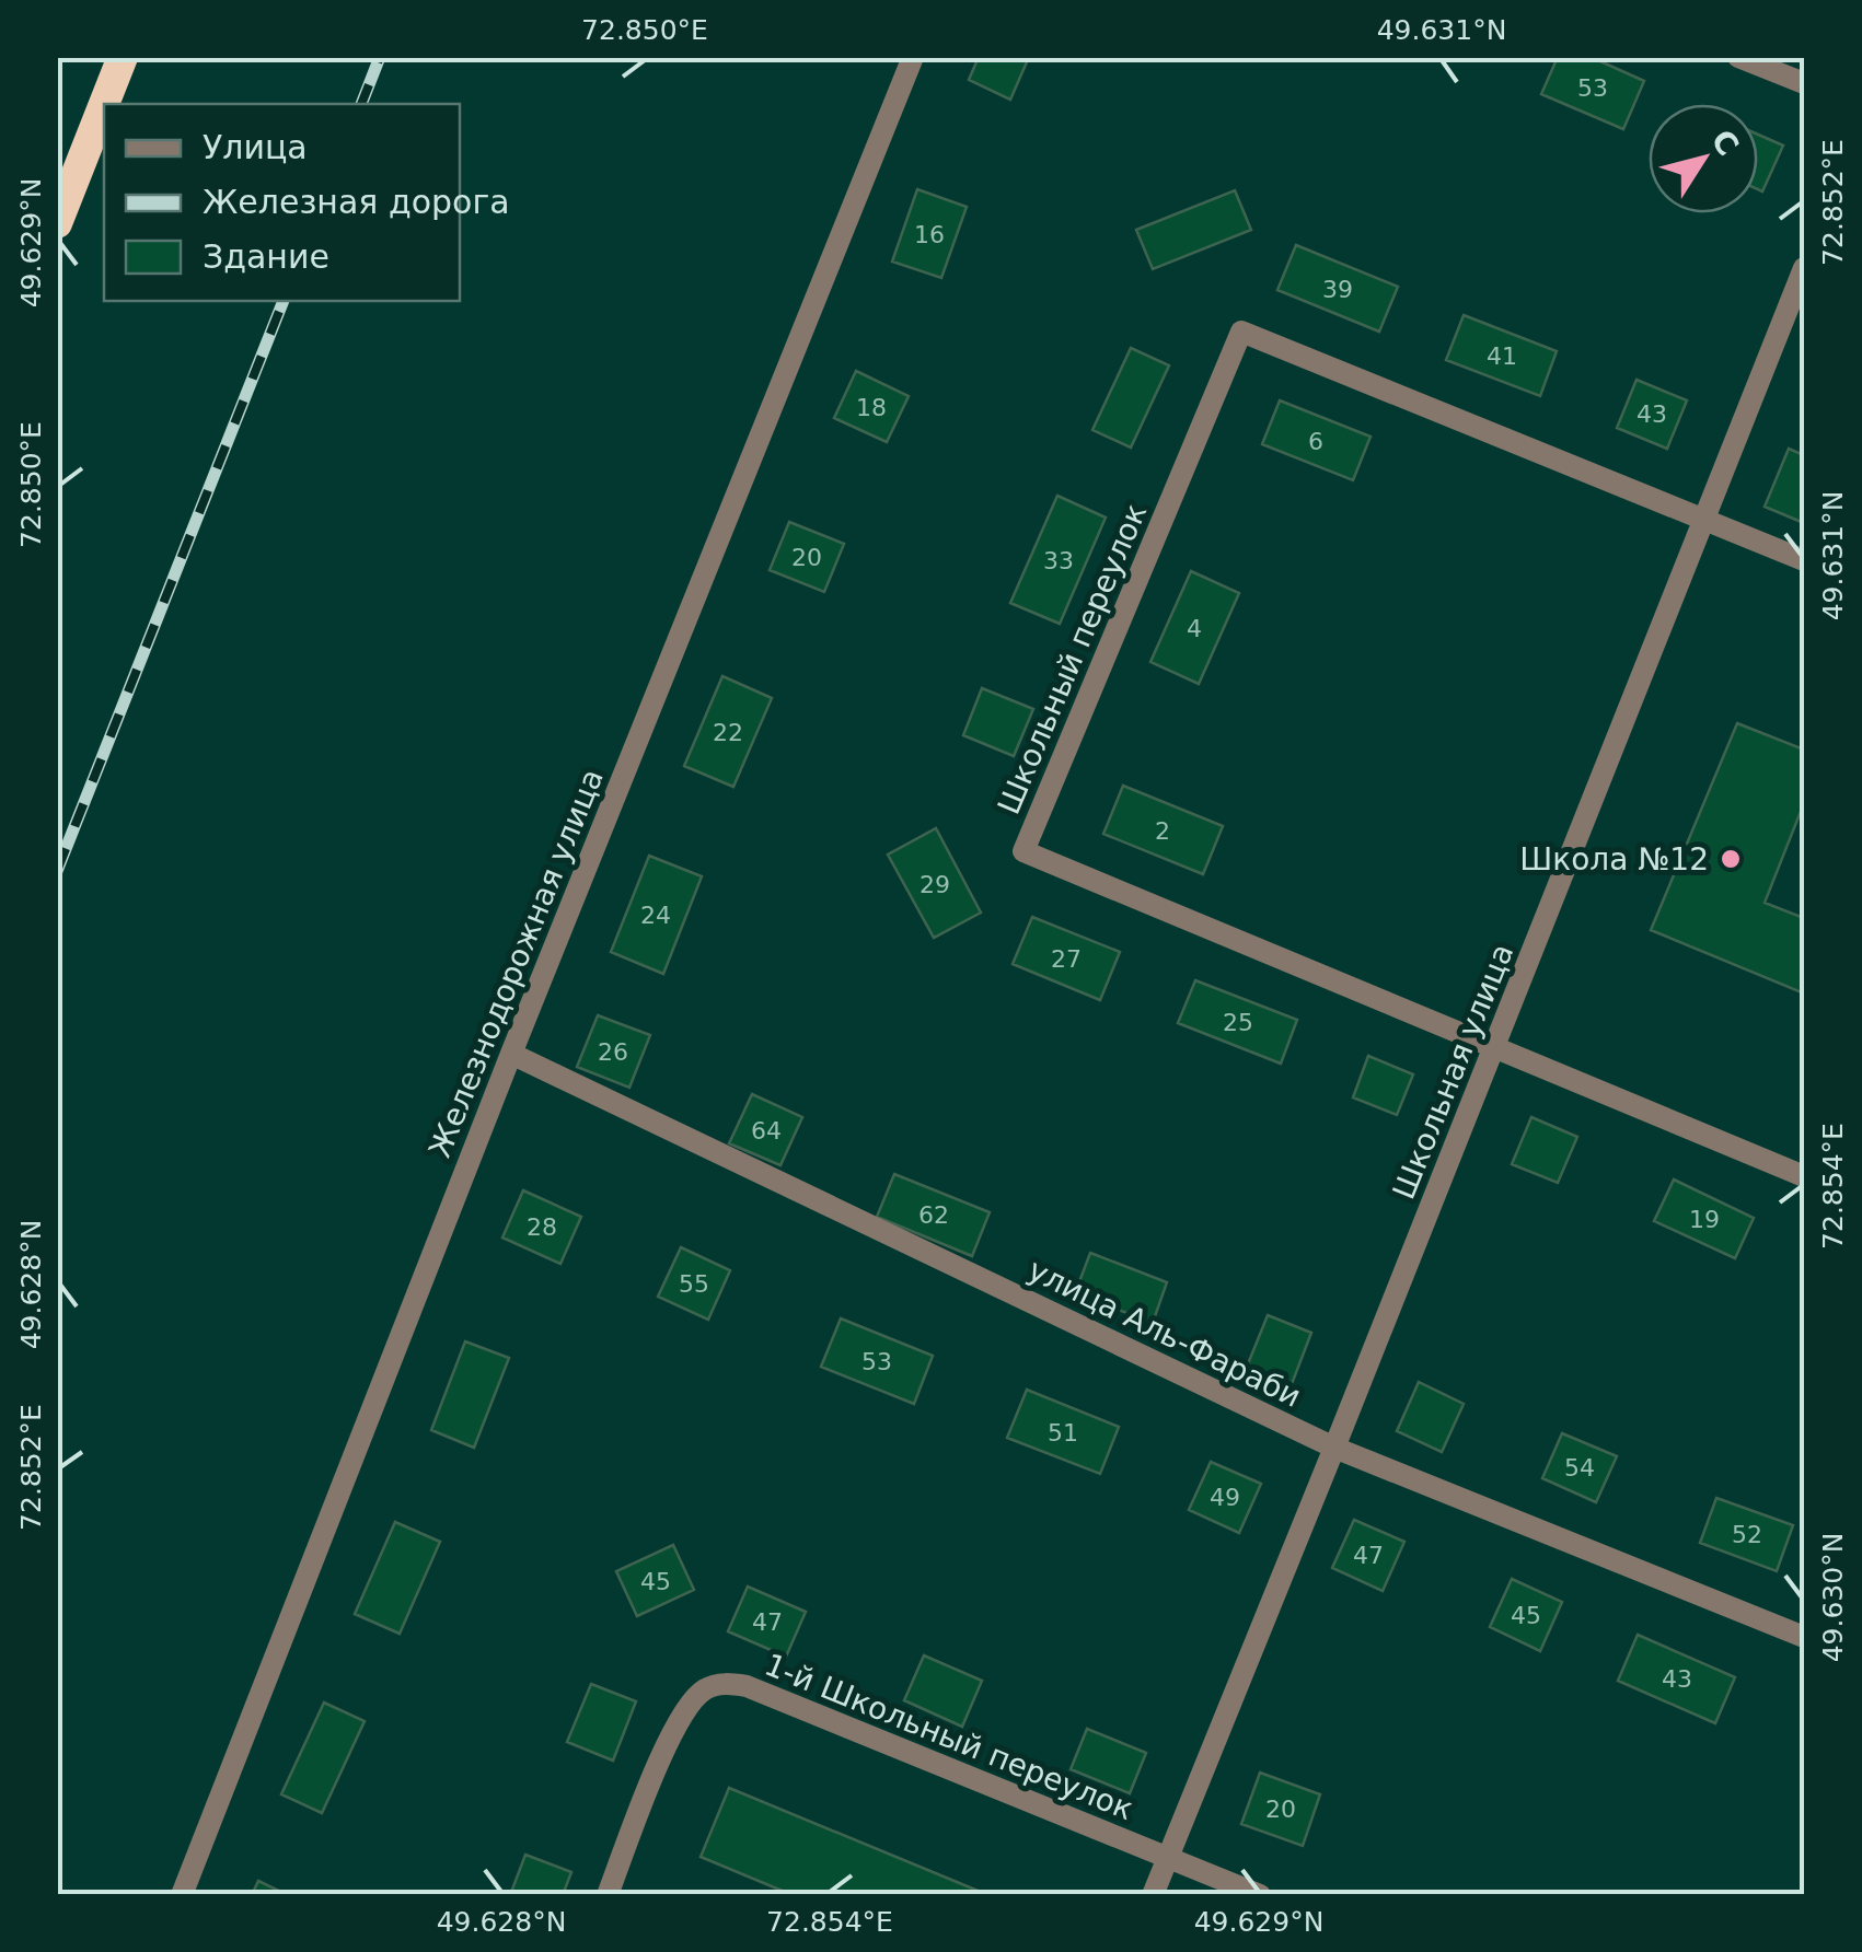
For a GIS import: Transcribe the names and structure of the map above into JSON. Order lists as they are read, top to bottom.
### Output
{
  "streets": {
    "street": [
      "Школьный переулок",
      "Железнодорожная улица",
      "Школьная улица",
      "улица Аль-Фараби",
      "1-й Школьный переулок"
    ]
  },
  "crossings": [
    ["Школьный переулок", "Школьная улица"],
    ["Железнодорожная улица", "улица Аль-Фараби"],
    ["Школьная улица", "улица Аль-Фараби"],
    ["Школьная улица", "1-й Школьный переулок"]
  ],
  "places": ["Школа №12"],
  "house_numbers": [
    "53",
    "16",
    "39",
    "41",
    "18",
    "43",
    "6",
    "20",
    "33",
    "4",
    "22",
    "2",
    "29",
    "24",
    "27",
    "25",
    "26",
    "64",
    "62",
    "19",
    "28",
    "55",
    "53",
    "51",
    "54",
    "49",
    "52",
    "47",
    "45",
    "45",
    "47",
    "43",
    "20"
  ],
  "legend": ["Улица", "Железная дорога", "Здание"],
  "north": "top right",
  "coordinates": [
    "72.850°E",
    "49.631°N",
    "72.852°E",
    "49.629°N",
    "72.854°E",
    "49.628°N",
    "49.630°N"
  ]
}
